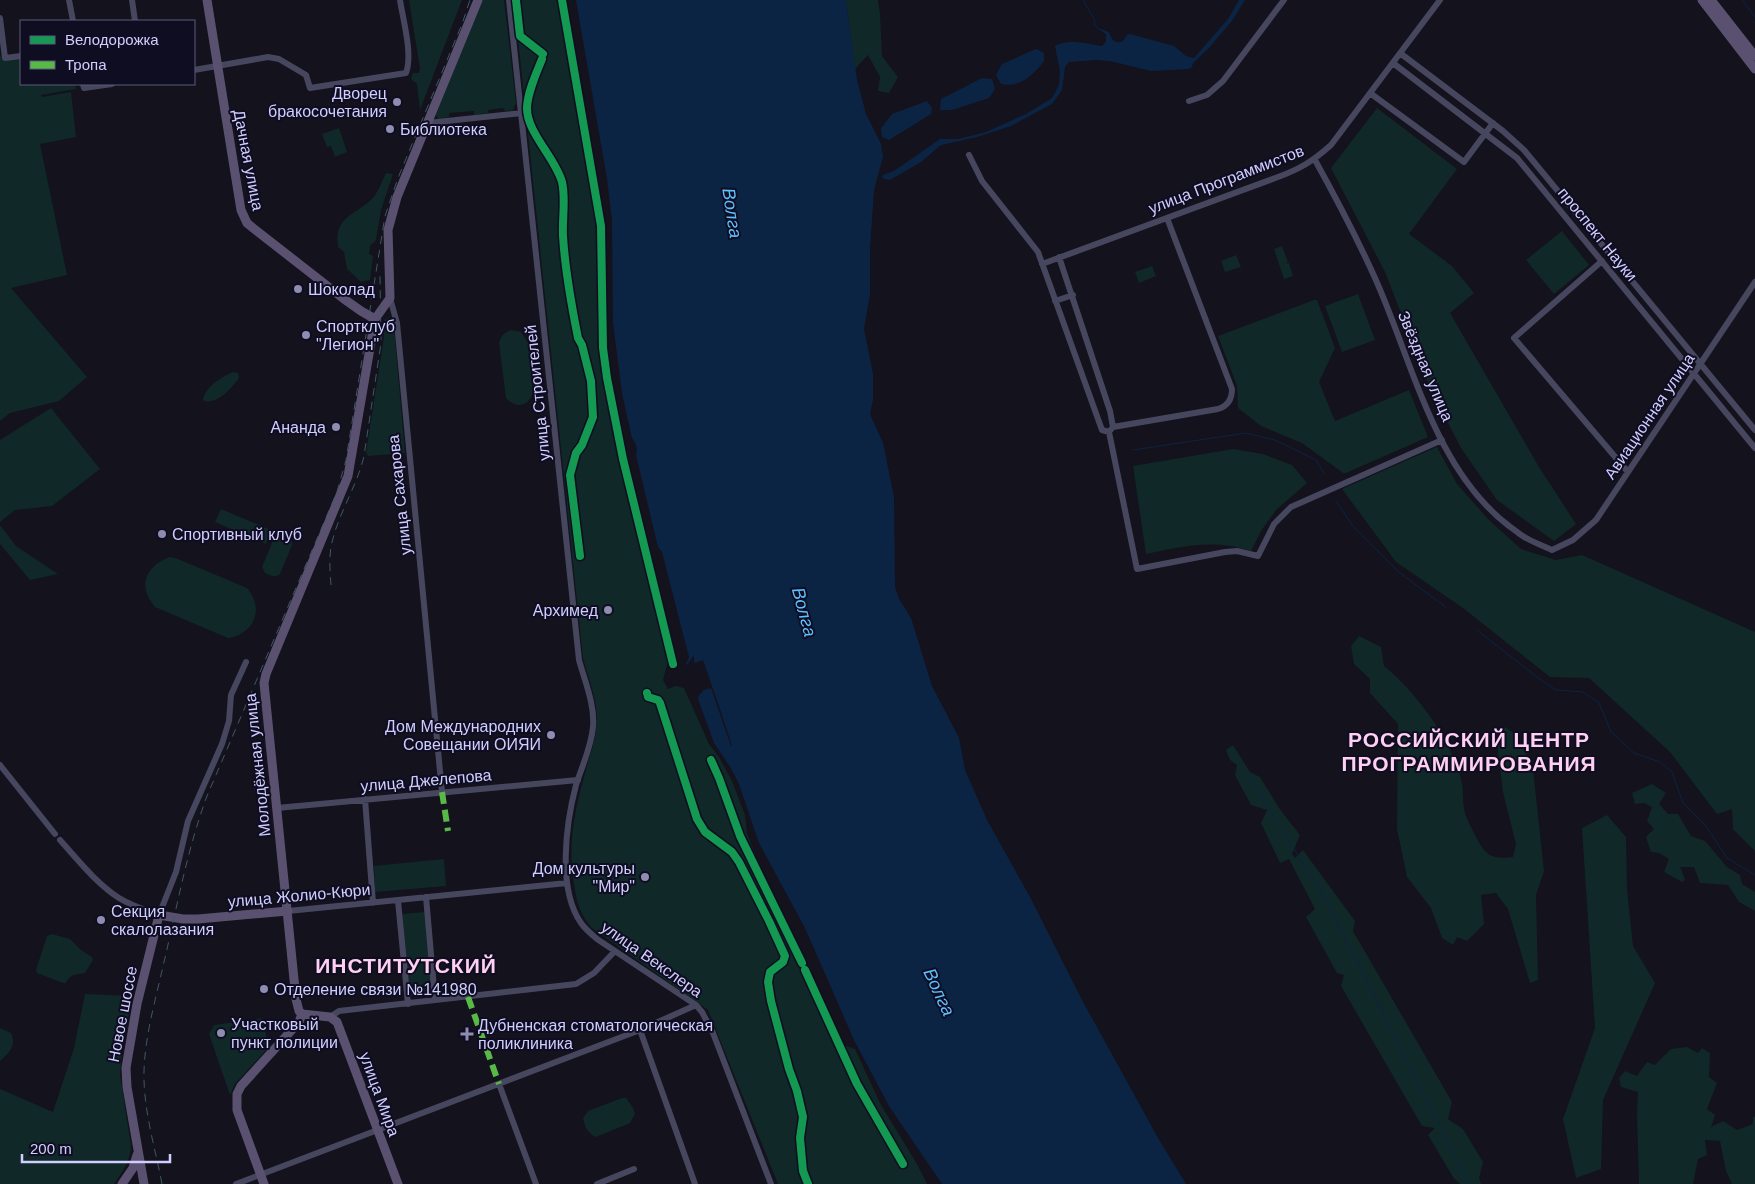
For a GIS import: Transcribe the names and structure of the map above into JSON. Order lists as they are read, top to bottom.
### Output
{
  "streets": {
    "main road": [
      "Дачная улица",
      "улица Сахарова",
      "Молодёжная улица",
      "улица Жолио-Кюри",
      "Новое шоссе",
      "улица Мира"
    ],
    "street": [
      "улица Программистов",
      "проспект Науки",
      "Звёздная улица",
      "улица Строителей",
      "Авиационная улица",
      "улица Джелепова",
      "улица Векслера"
    ]
  },
  "crossings": [
    ["Дачная улица", "Молодёжная улица"],
    ["улица Программистов", "проспект Науки"],
    ["улица Программистов", "Звёздная улица"],
    ["проспект Науки", "Авиационная улица"],
    ["Звёздная улица", "Авиационная улица"],
    ["улица Строителей", "улица Джелепова"],
    ["улица Строителей", "улица Векслера"],
    ["улица Сахарова", "улица Джелепова"],
    ["Молодёжная улица", "улица Джелепова"],
    ["Молодёжная улица", "улица Жолио-Кюри"],
    ["улица Джелепова", "улица Векслера"],
    ["улица Жолио-Кюри", "улица Векслера"],
    ["улица Жолио-Кюри", "Новое шоссе"]
  ],
  "districts": ["РОССИЙСКИЙ ЦЕНТР ПРОГРАММИРОВАНИЯ", "ИНСТИТУТСКИЙ"],
  "water": ["Волга"],
  "places": {
    "other": [
      "Дворец бракосочетания",
      "Библиотека",
      "Шоколад",
      "Спортклуб \"Легион\"",
      "Ананда",
      "Спортивный клуб",
      "Архимед",
      "Дом Международних Совещании ОИЯИ",
      "Дом культуры \"Мир\"",
      "Секция скалолазания",
      "Отделение связи №141980",
      "Участковый пункт полиции"
    ],
    "health": ["Дубненская стоматологическая поликлиника"]
  },
  "legend": ["Велодорожка", "Тропа"],
  "scale_bar": "200 m"
}
